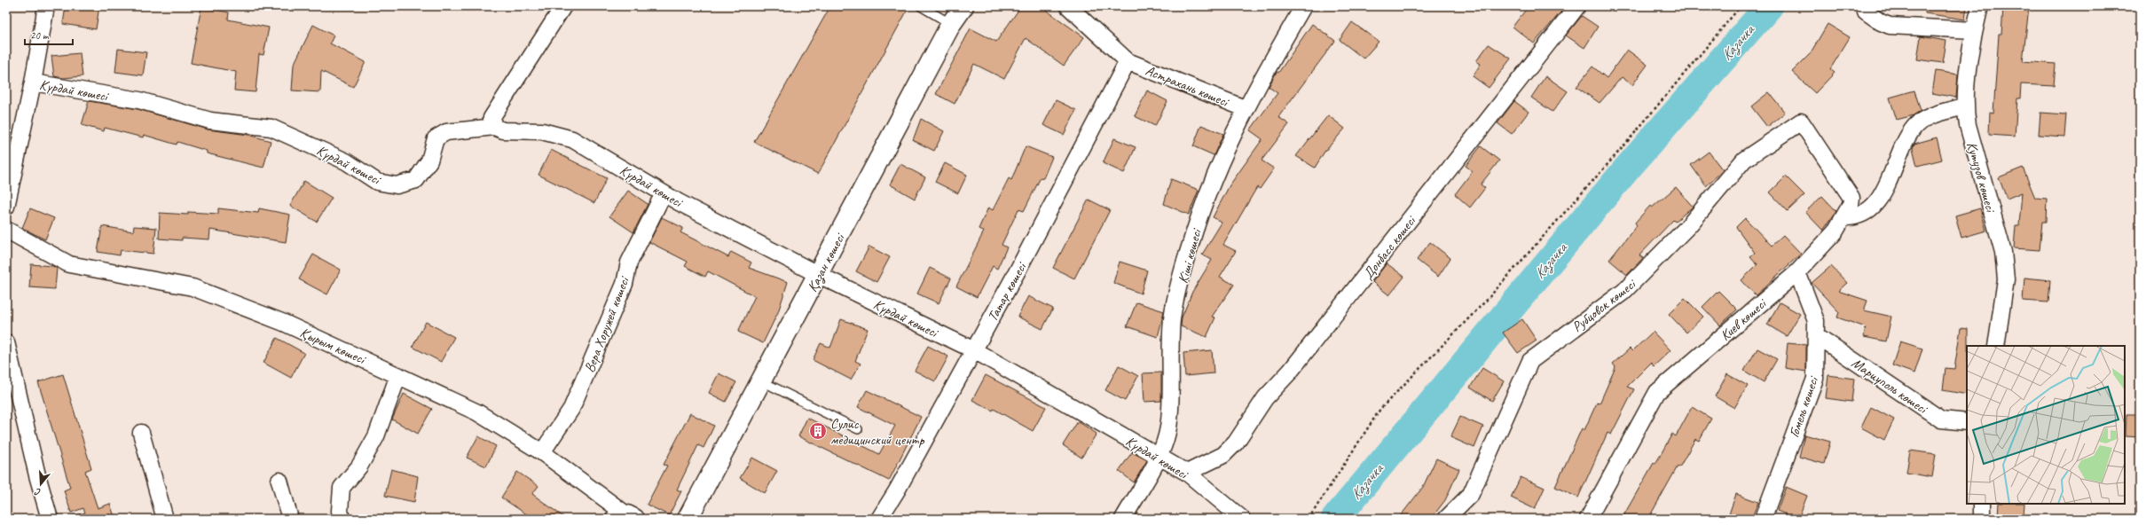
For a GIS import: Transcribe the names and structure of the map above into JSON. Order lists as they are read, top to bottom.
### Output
{
  "streets": {
    "street": [
      "Астрахань көшесі",
      "Күрдай көшесі",
      "Кутузов көшесі",
      "Донбасс көшесі",
      "Кіші көшесі",
      "Қазан көшесі",
      "Татар көшесі",
      "Рубцовск көшесі",
      "Киев көшесі",
      "Вера Хоружей көшесі",
      "Қырым көшесі",
      "Мариуполь көшесі",
      "Гомель көшесі"
    ]
  },
  "crossings": [
    ["Астрахань көшесі", "Кіші көшесі"],
    ["Астрахань көшесі", "Татар көшесі"],
    ["Күрдай көшесі", "Донбасс көшесі"],
    ["Күрдай көшесі", "Кіші көшесі"],
    ["Күрдай көшесі", "Қазан көшесі"],
    ["Күрдай көшесі", "Татар көшесі"],
    ["Күрдай көшесі", "Вера Хоружей көшесі"],
    ["Рубцовск көшесі", "Киев көшесі"],
    ["Киев көшесі", "Гомель көшесі"],
    ["Вера Хоружей көшесі", "Қырым көшесі"],
    ["Мариуполь көшесі", "Гомель көшесі"]
  ],
  "water": ["Казачка"],
  "places": {
    "building": ["Сулис медицинский центр"]
  },
  "scale_bar": "20 m",
  "north": "bottom"
}
